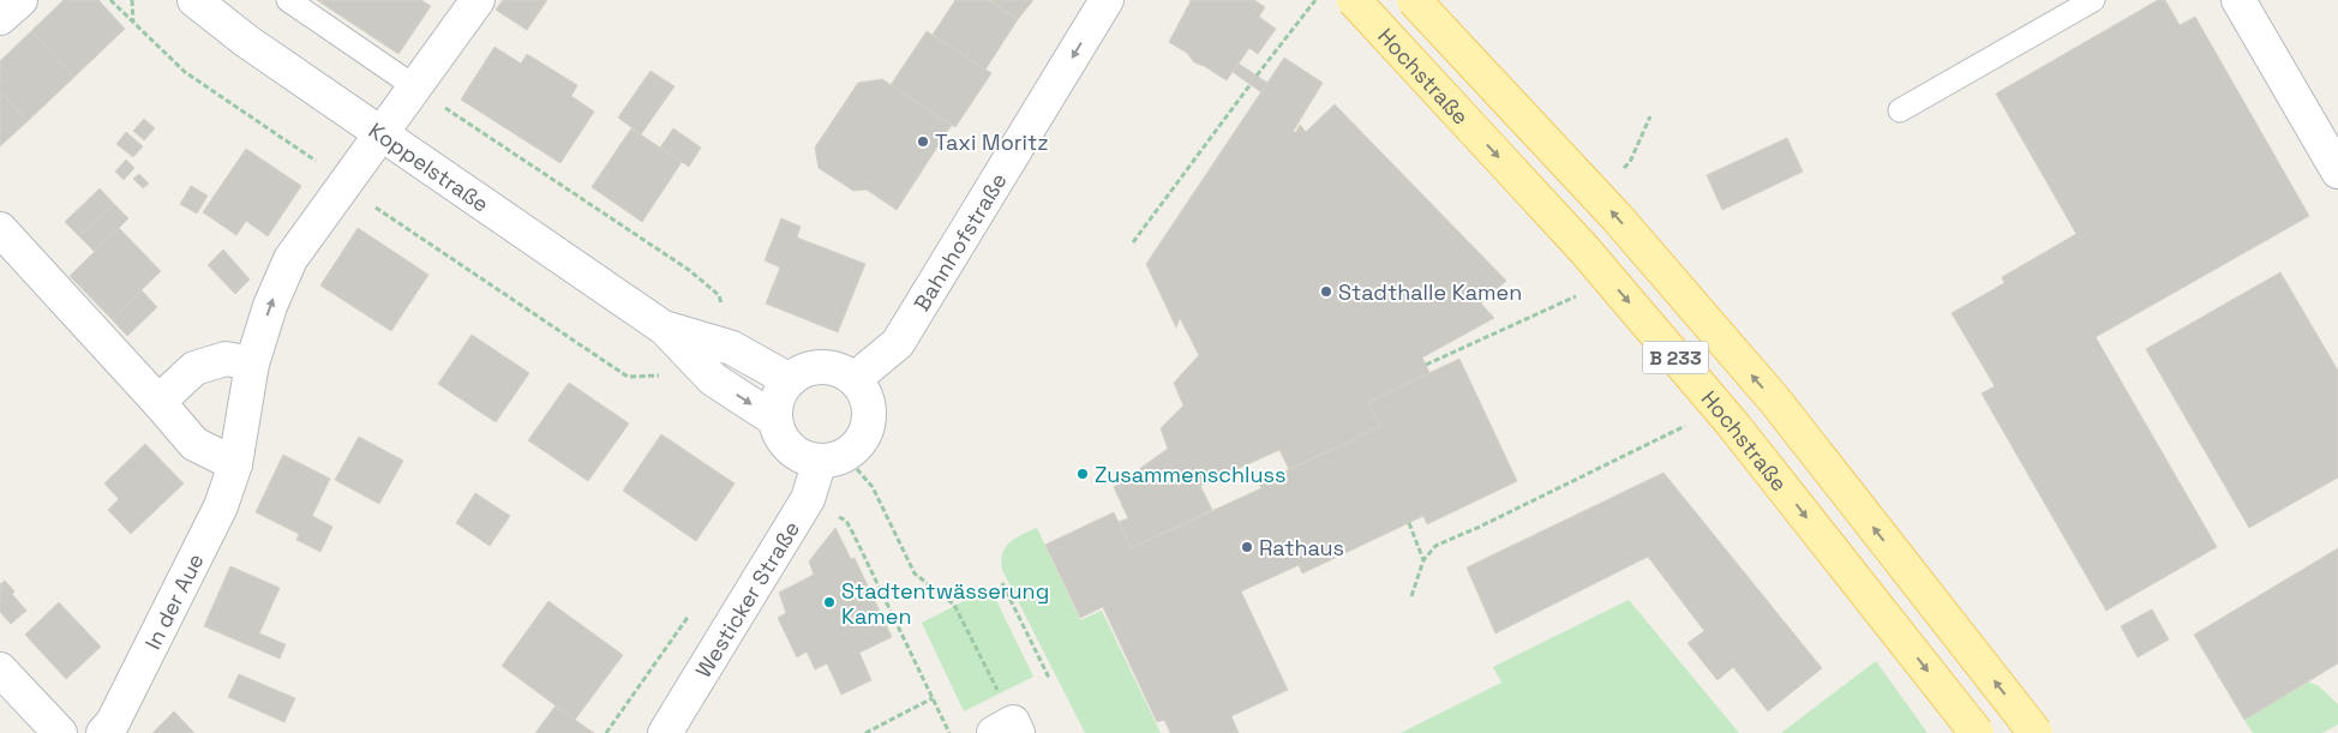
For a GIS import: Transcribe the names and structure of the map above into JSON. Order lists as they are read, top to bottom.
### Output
{
  "streets": {
    "main road": ["Hochstraße", "B 233"],
    "street": [
      "Koppelstraße",
      "Bahnhofstraße",
      "Westicker Straße",
      "In der Aue"
    ]
  },
  "crossings": [
    ["Koppelstraße", "Bahnhofstraße"],
    ["Koppelstraße", "Westicker Straße"],
    ["Koppelstraße", "In der Aue"],
    ["Bahnhofstraße", "Westicker Straße"]
  ],
  "one_way": ["Bahnhofstraße"],
  "places": [
    "Taxi Moritz",
    "Stadthalle Kamen",
    "Zusammenschluss",
    "Rathaus",
    "Stadtentwässerung Kamen"
  ]
}
